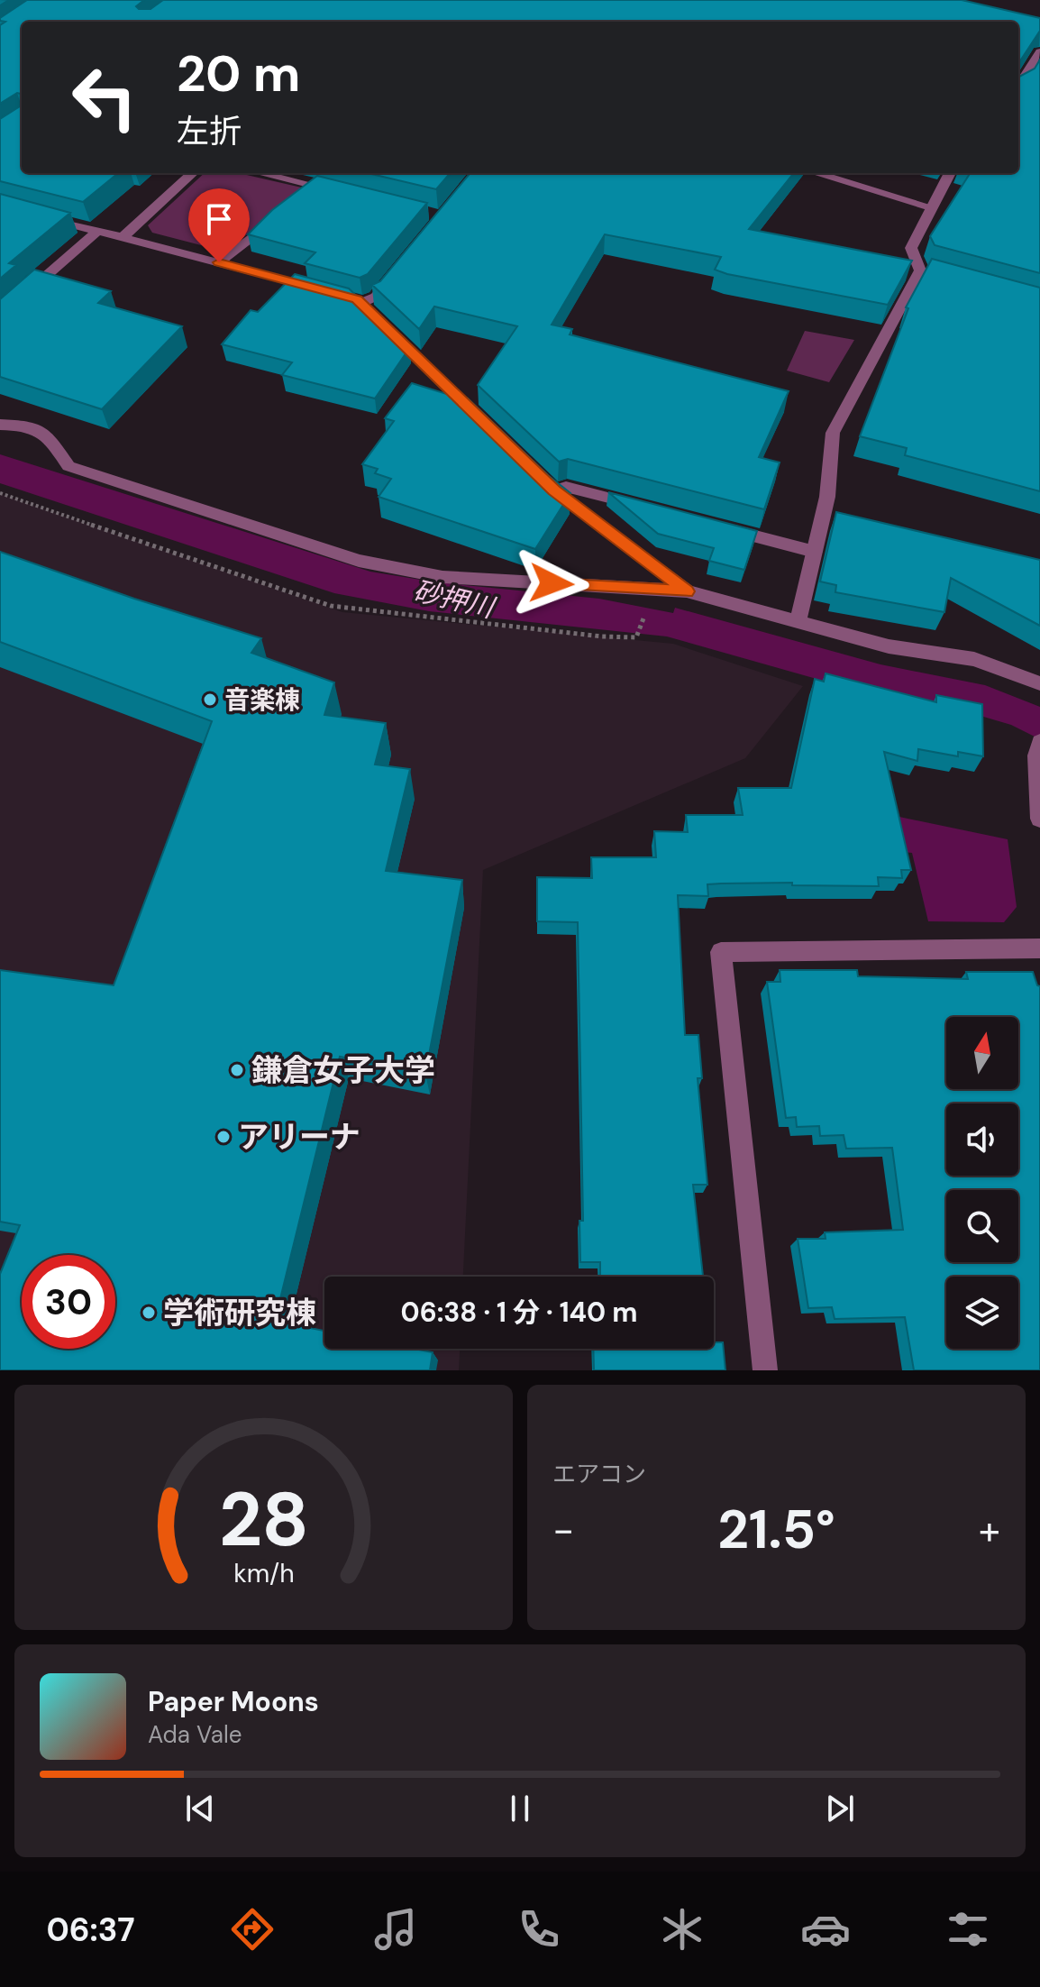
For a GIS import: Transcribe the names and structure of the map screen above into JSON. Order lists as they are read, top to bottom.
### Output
{
  "water": ["砂押川"],
  "places": [
    "音楽棟",
    "鎌倉女子大学",
    "アリーナ",
    "学術研究棟"
  ],
  "north": "top",
  "page": {
    "turn": ["20 m", "左折"],
    "limit": "30",
    "trip": "06:38 · 1 分 · 140 m",
    "tile": "エアコン",
    "heat": ["−", "21.5°", "+"],
    "song": ["Paper Moons", "Ada Vale"],
    "tabs": "06:37",
    "gauge": ["28", "km/h"]
  }
}
